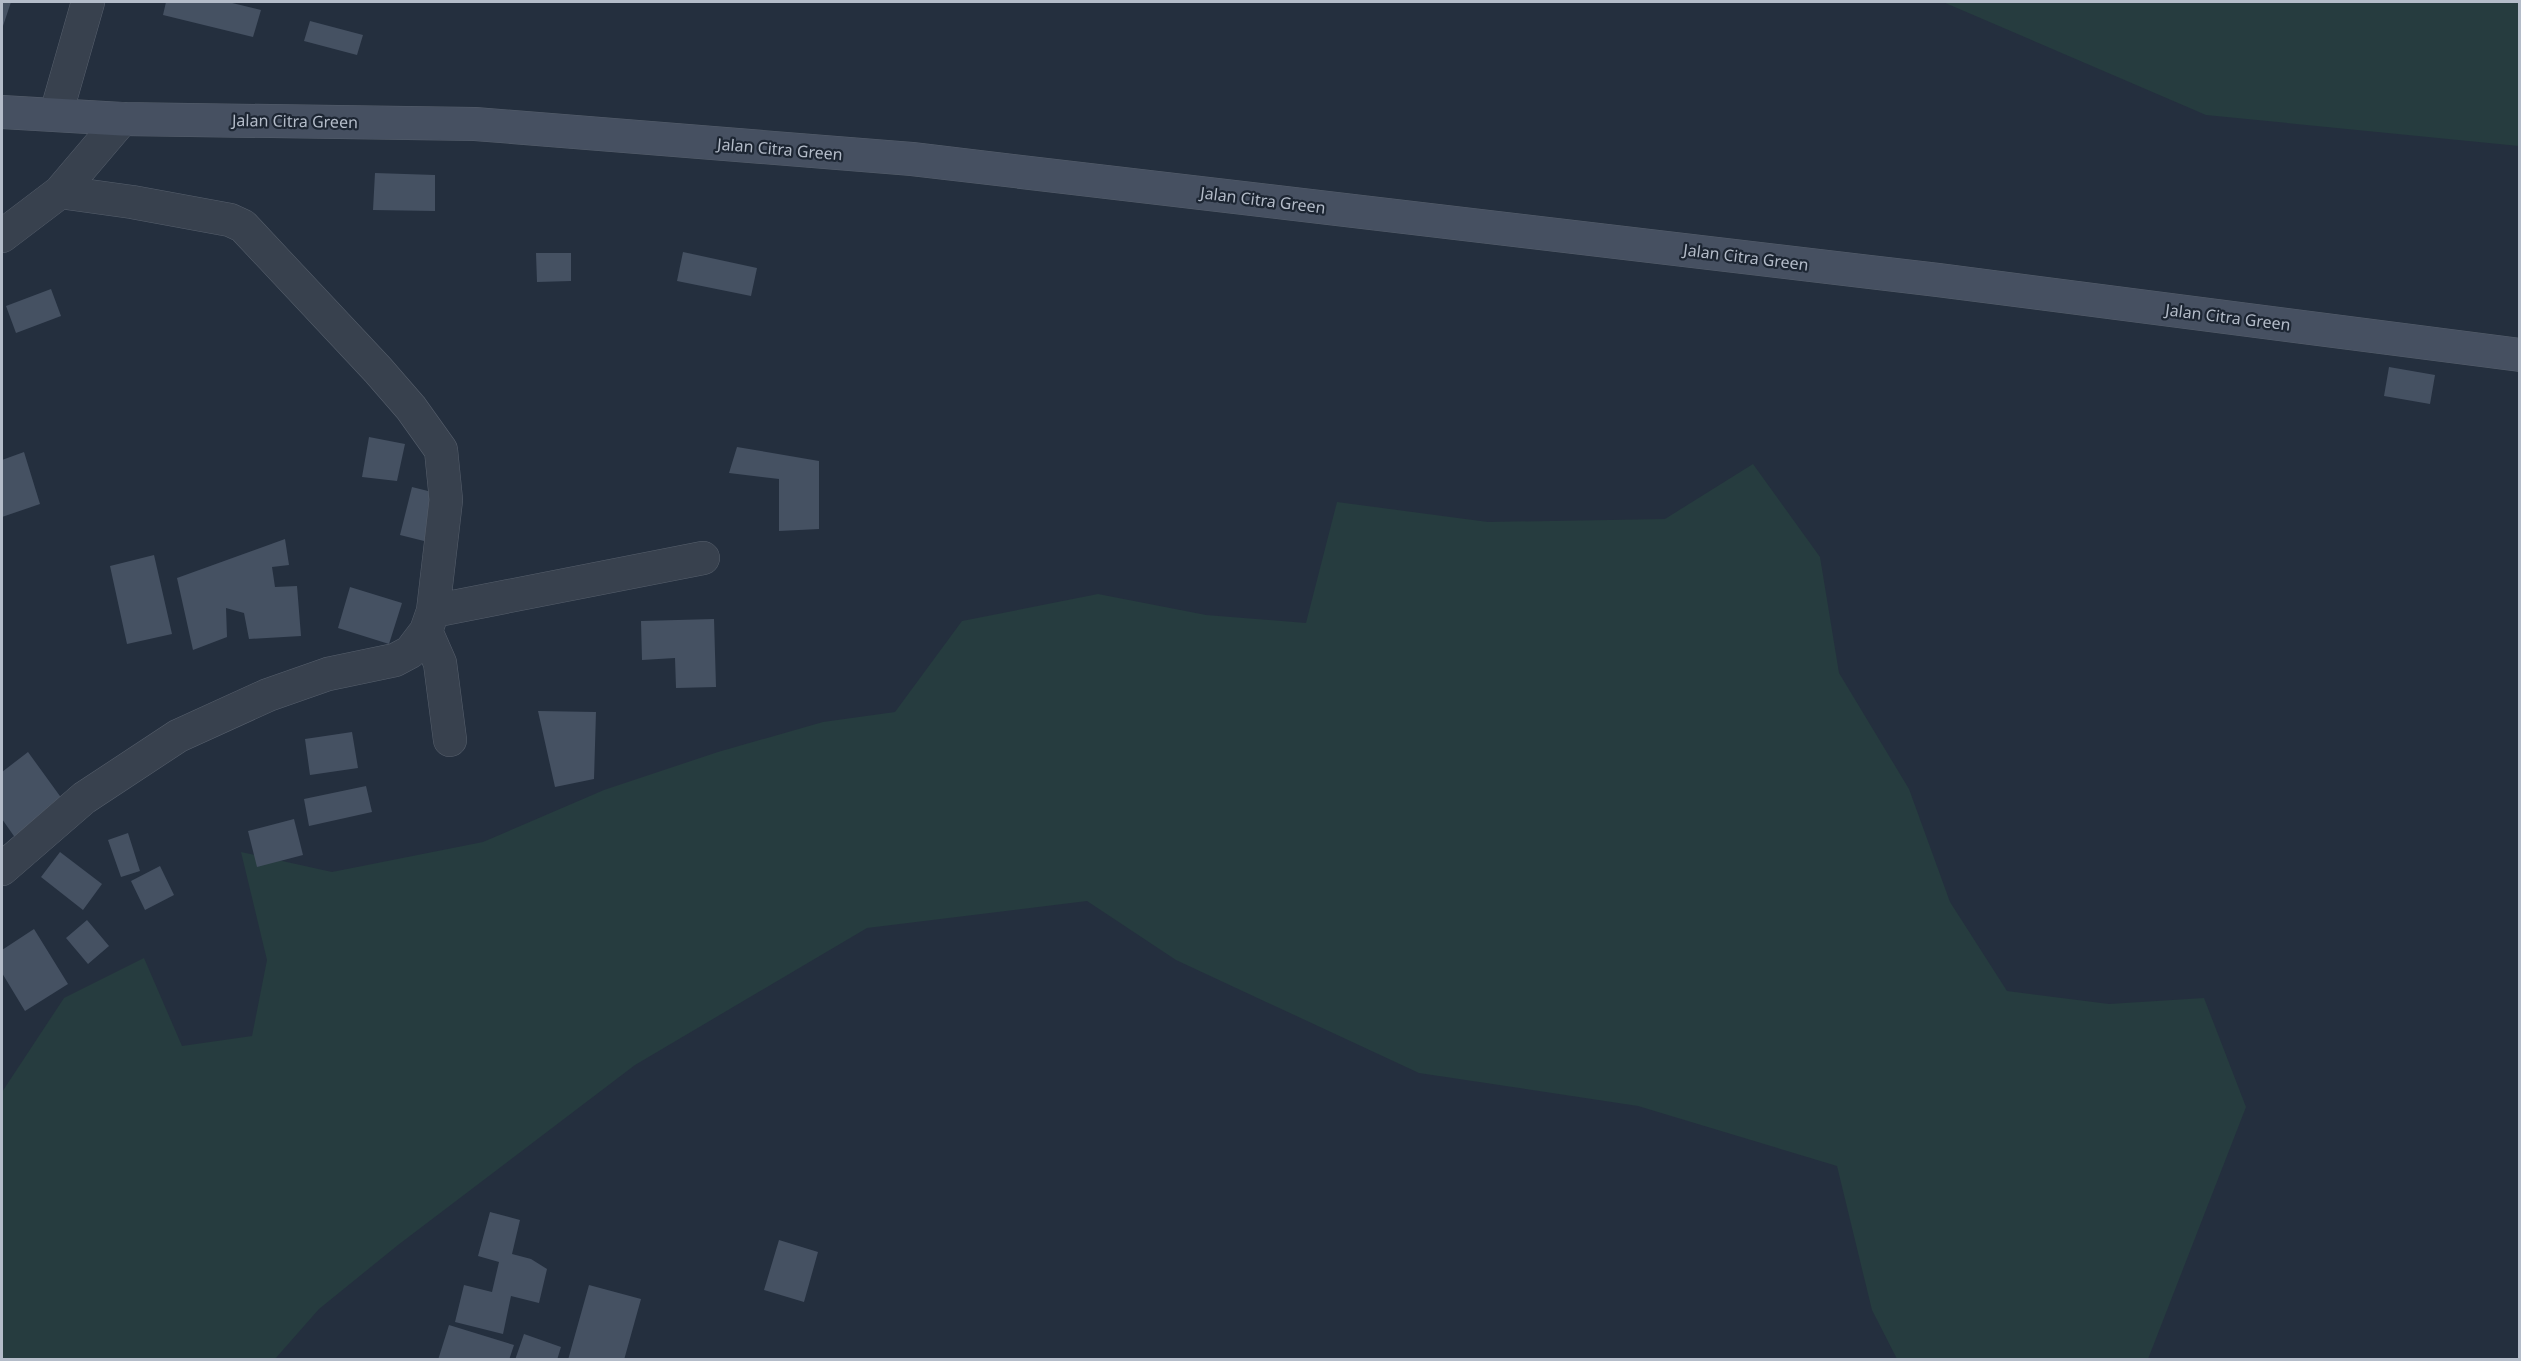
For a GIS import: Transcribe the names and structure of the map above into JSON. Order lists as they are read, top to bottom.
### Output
{
  "streets": {
    "street": ["Jalan Citra Green"]
  }
}
